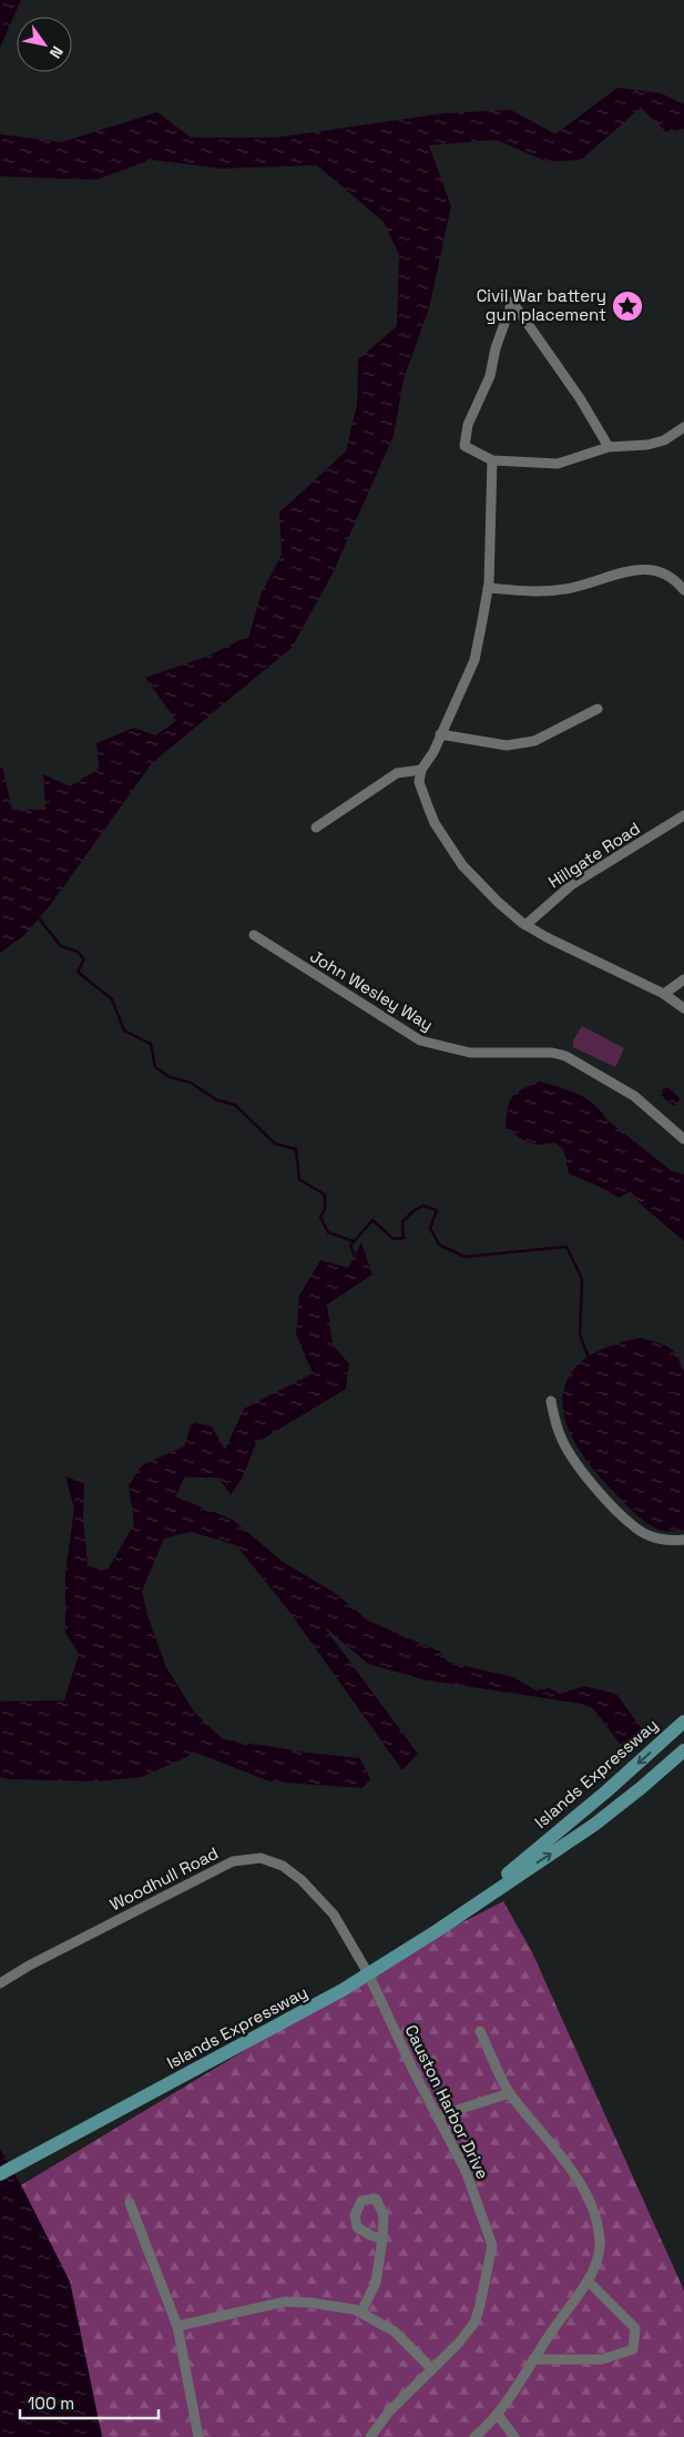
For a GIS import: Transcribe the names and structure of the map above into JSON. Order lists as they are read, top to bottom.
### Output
{
  "streets": {
    "main road": ["Islands Expressway"],
    "street": [
      "Hillgate Road",
      "John Wesley Way",
      "Woodhull Road",
      "Causton Harbor Drive"
    ]
  },
  "crossings": [
    ["Islands Expressway", "Woodhull Road"],
    ["Islands Expressway", "Causton Harbor Drive"],
    ["Woodhull Road", "Causton Harbor Drive"]
  ],
  "places": {
    "place": ["Civil War battery gun placement"]
  },
  "scale_bar": "100 m",
  "north": "bottom right"
}
